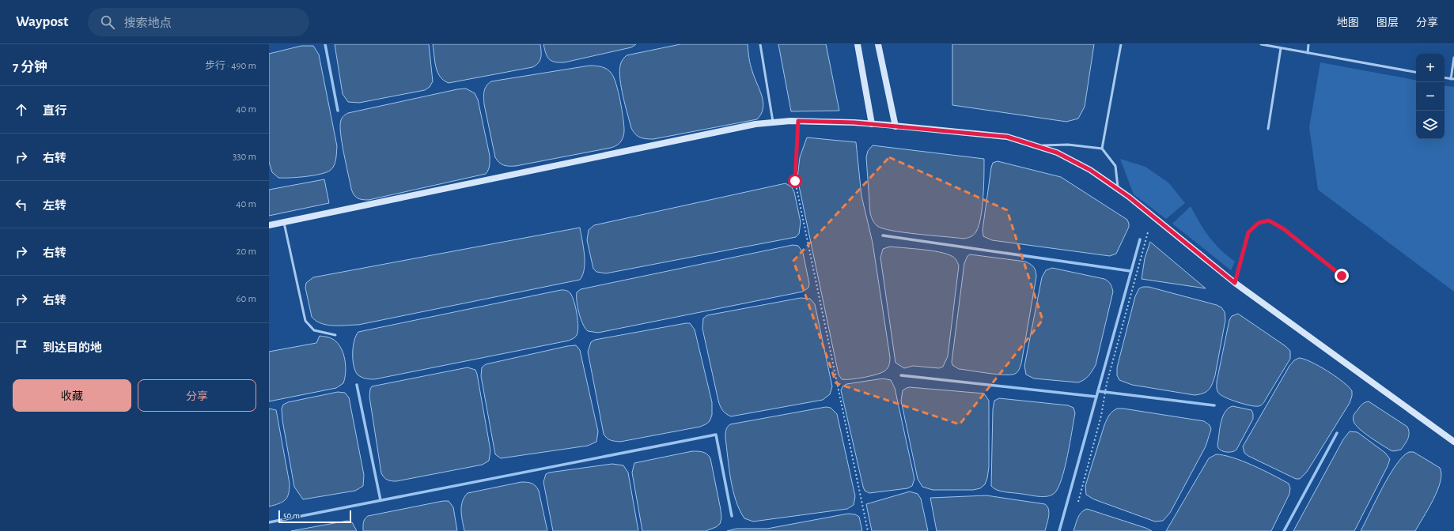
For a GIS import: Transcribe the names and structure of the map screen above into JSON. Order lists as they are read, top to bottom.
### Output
{
  "scale_bar": "50 m",
  "page": {
    "header": "Waypost",
    "search": "搜索地点",
    "nav": ["地图", "图层", "分享"],
    "heading": ["7 分钟", "步行 · 490 m"],
    "map_buttons": ["+", "−"],
    "list": [
      ["直行", "40 m"],
      ["右转", "330 m"],
      ["左转", "40 m"],
      ["右转", "20 m"],
      ["右转", "60 m"],
      "到达目的地"
    ],
    "buttons": ["收藏", "分享"],
    "scale": "50 m"
  }
}
